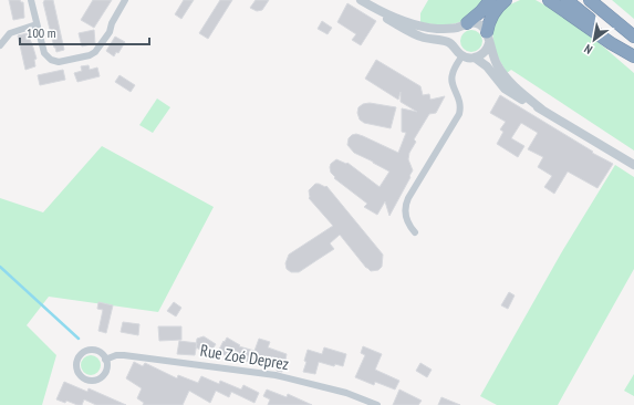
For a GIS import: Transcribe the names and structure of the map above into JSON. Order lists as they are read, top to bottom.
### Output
{
  "streets": {
    "street": ["Rue Zoé Deprez"]
  },
  "scale_bar": "100 m",
  "north": "bottom left"
}
